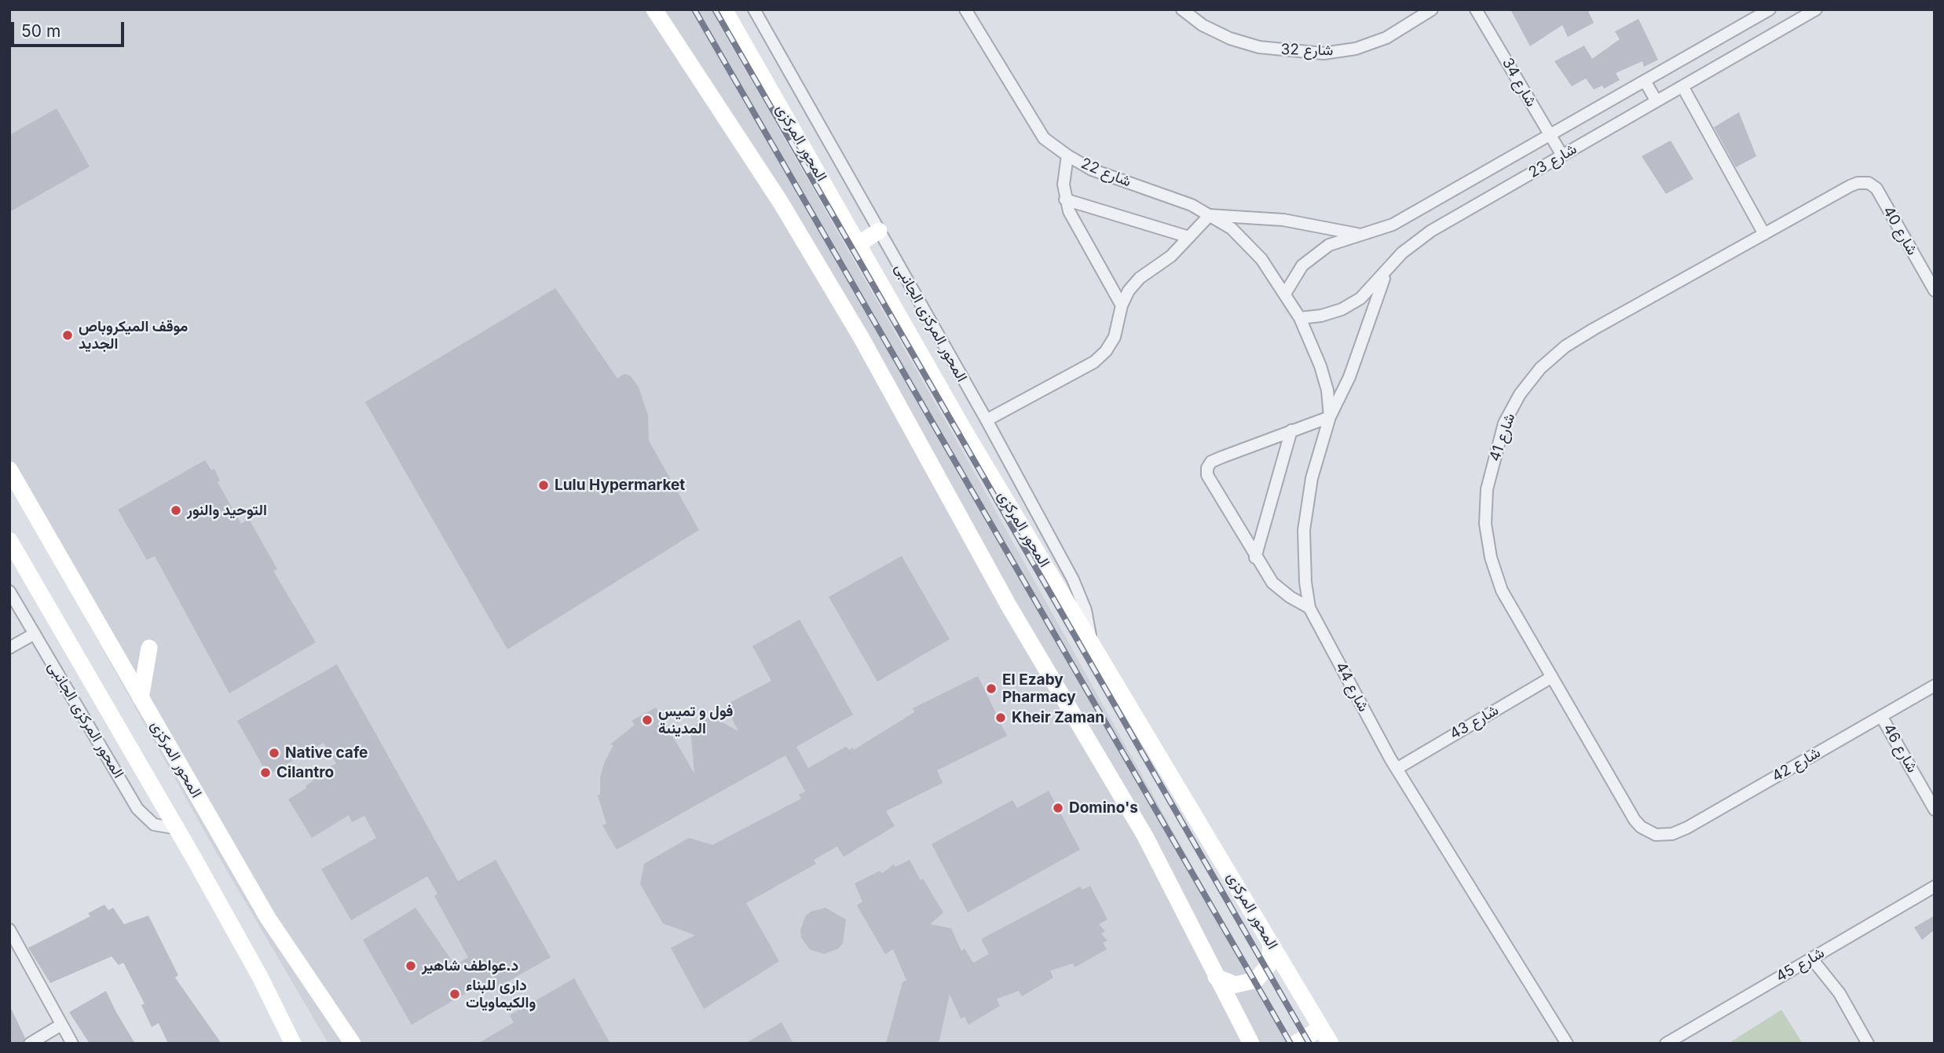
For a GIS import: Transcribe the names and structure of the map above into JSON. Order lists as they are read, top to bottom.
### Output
{
  "streets": {
    "main road": ["المحور المركزى"],
    "street": [
      "شارع 32",
      "شارع 34",
      "شارع 23",
      "شارع 22",
      "شارع 40",
      "المحور المركزى الجانبى",
      "شارع 41",
      "شارع 44",
      "شارع 43",
      "شارع 46",
      "شارع 42",
      "شارع 45"
    ]
  },
  "crossings": [
    ["شارع 34", "شارع 23"],
    ["المحور المركزى", "المحور المركزى الجانبى"],
    ["شارع 23", "شارع 22"],
    ["شارع 23", "شارع 44"],
    ["شارع 22", "شارع 44"],
    ["شارع 40", "شارع 41"],
    ["شارع 41", "شارع 43"],
    ["شارع 41", "شارع 42"],
    ["شارع 44", "شارع 43"],
    ["شارع 46", "شارع 42"]
  ],
  "places": [
    "موقف الميكروباص الجديد",
    "Lulu Hypermarket",
    "التوحيد والنور",
    "El Ezaby Pharmacy",
    "Kheir Zaman",
    "فول و تميس المدينىة",
    "Native cafe",
    "Cilantro",
    "Domino's",
    "د.عواطف شاهير",
    "دارى للبناء والكيماويات"
  ],
  "scale_bar": "50 m"
}
